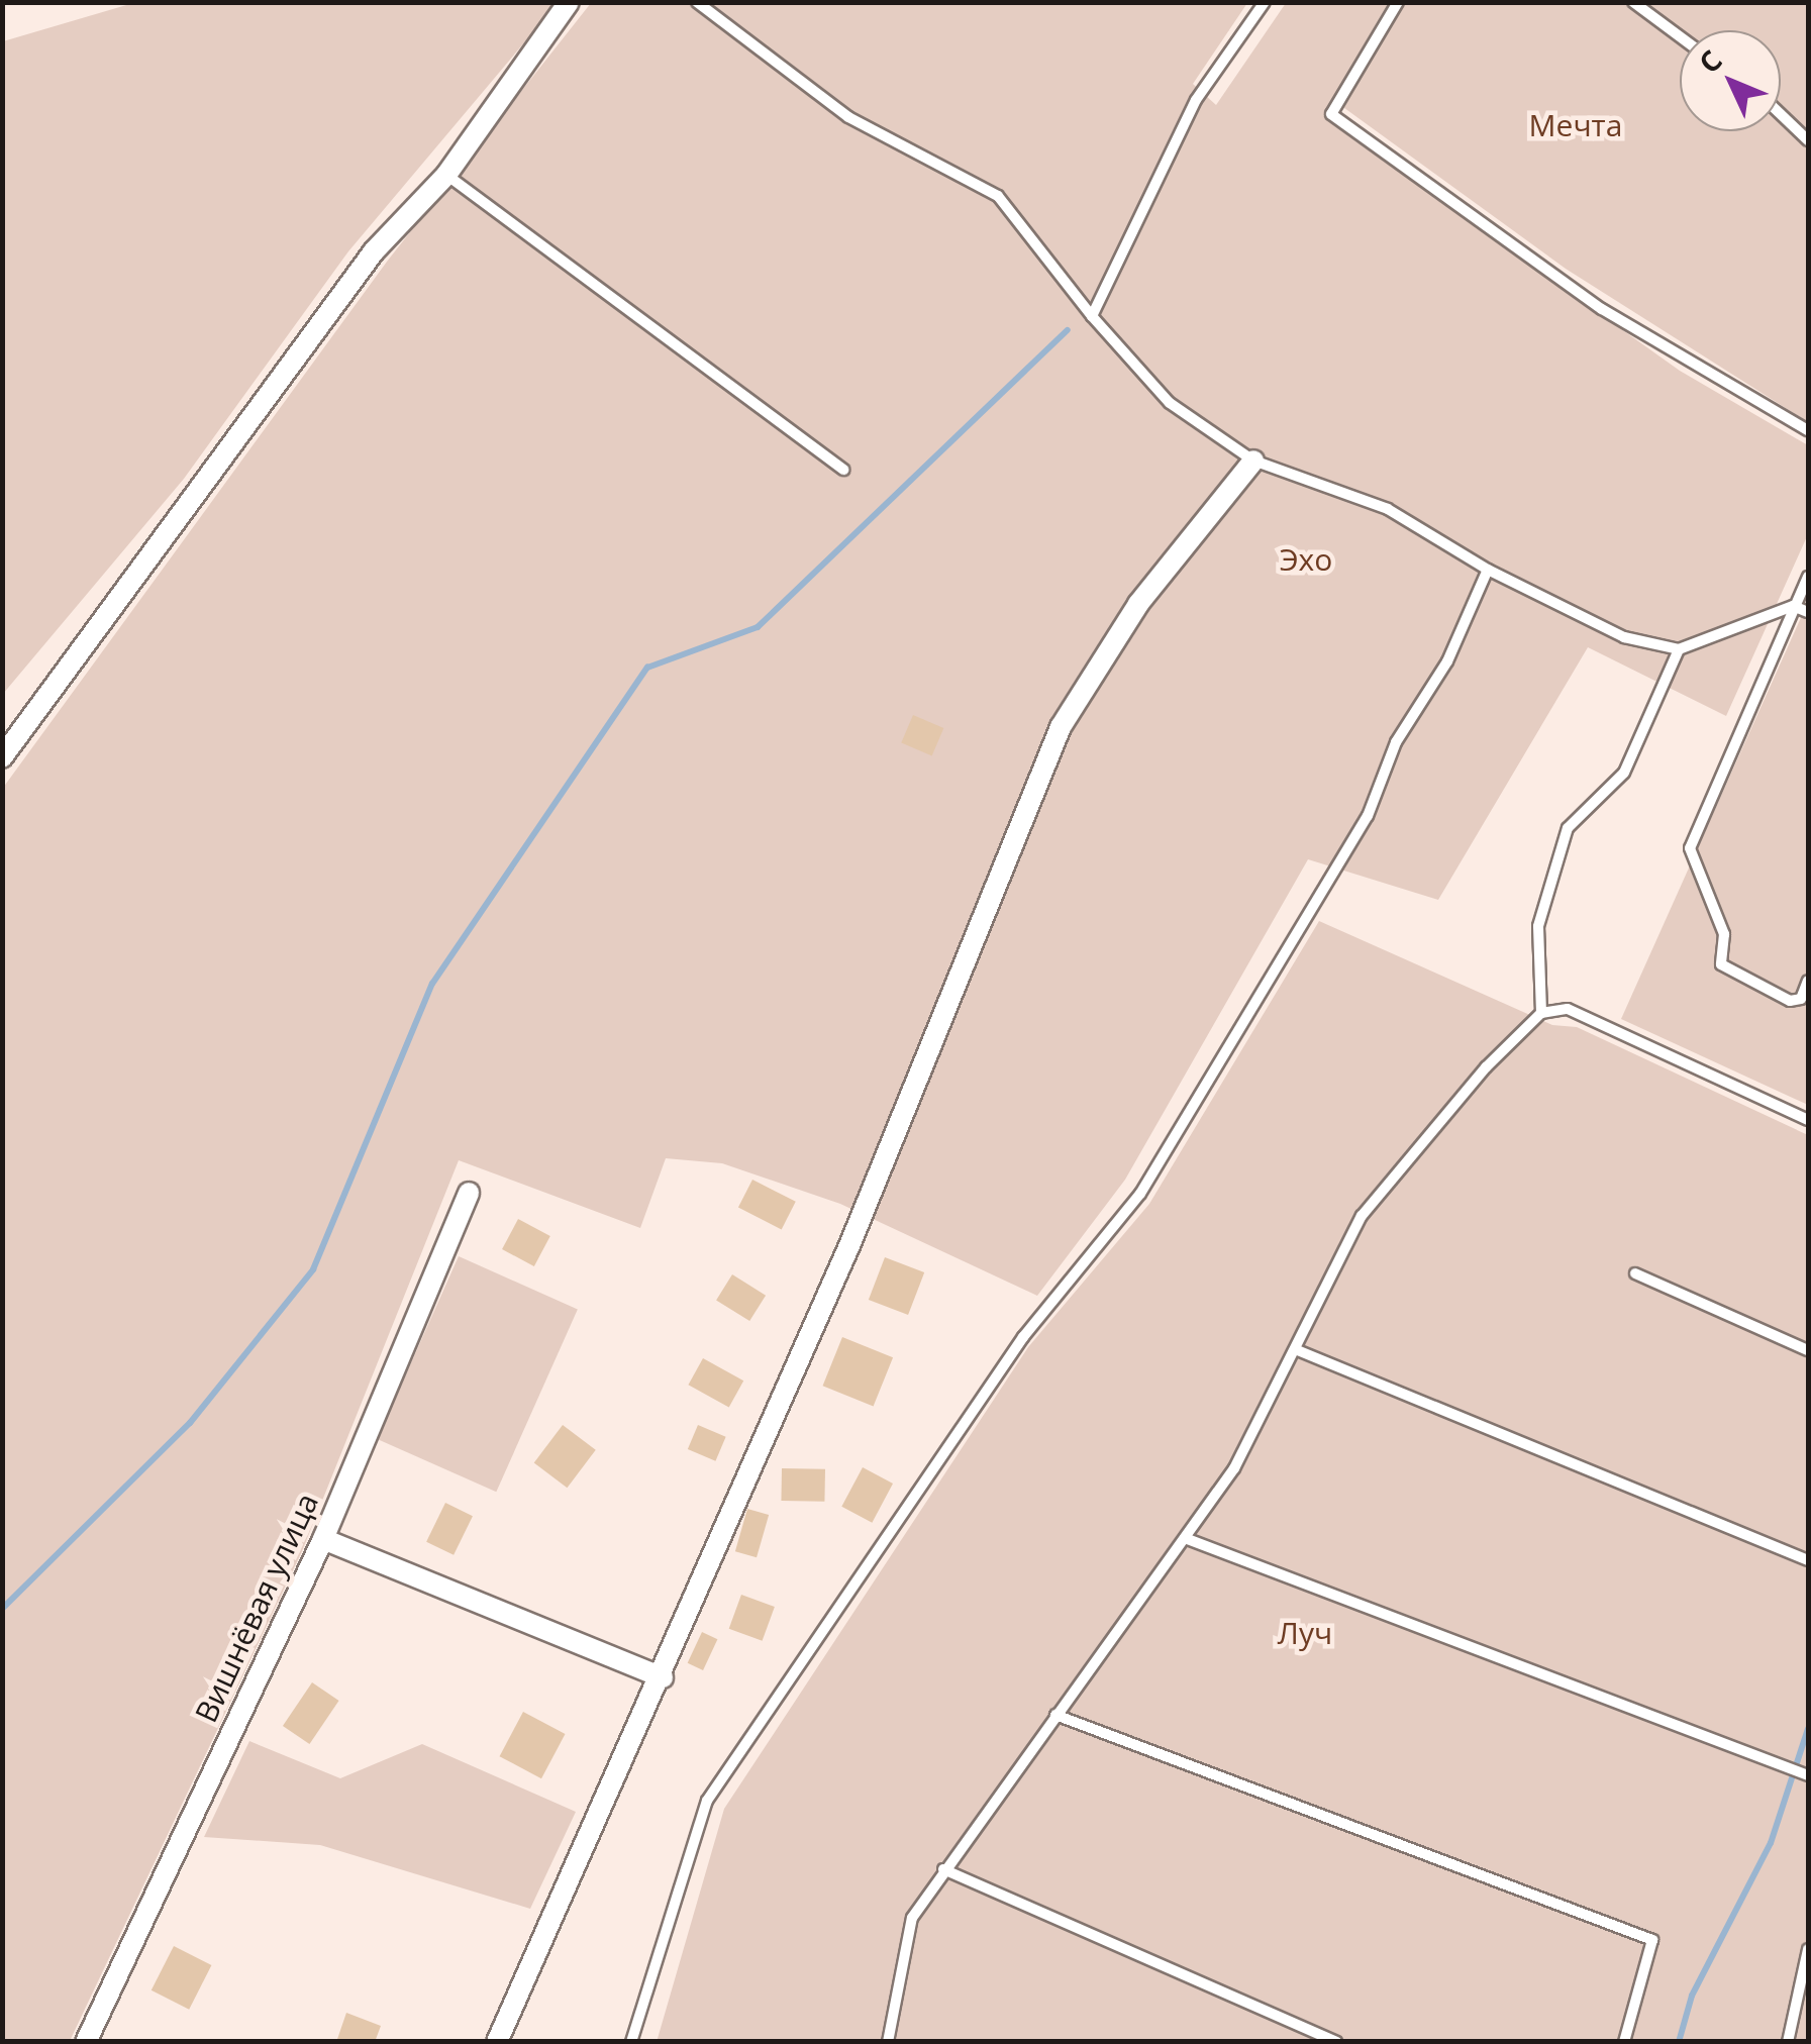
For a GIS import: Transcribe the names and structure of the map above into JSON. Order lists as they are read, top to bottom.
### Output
{
  "streets": {
    "street": ["Вишнёвая улица"]
  },
  "parks": ["Мечта", "Эхо", "Луч"],
  "north": "top left"
}
